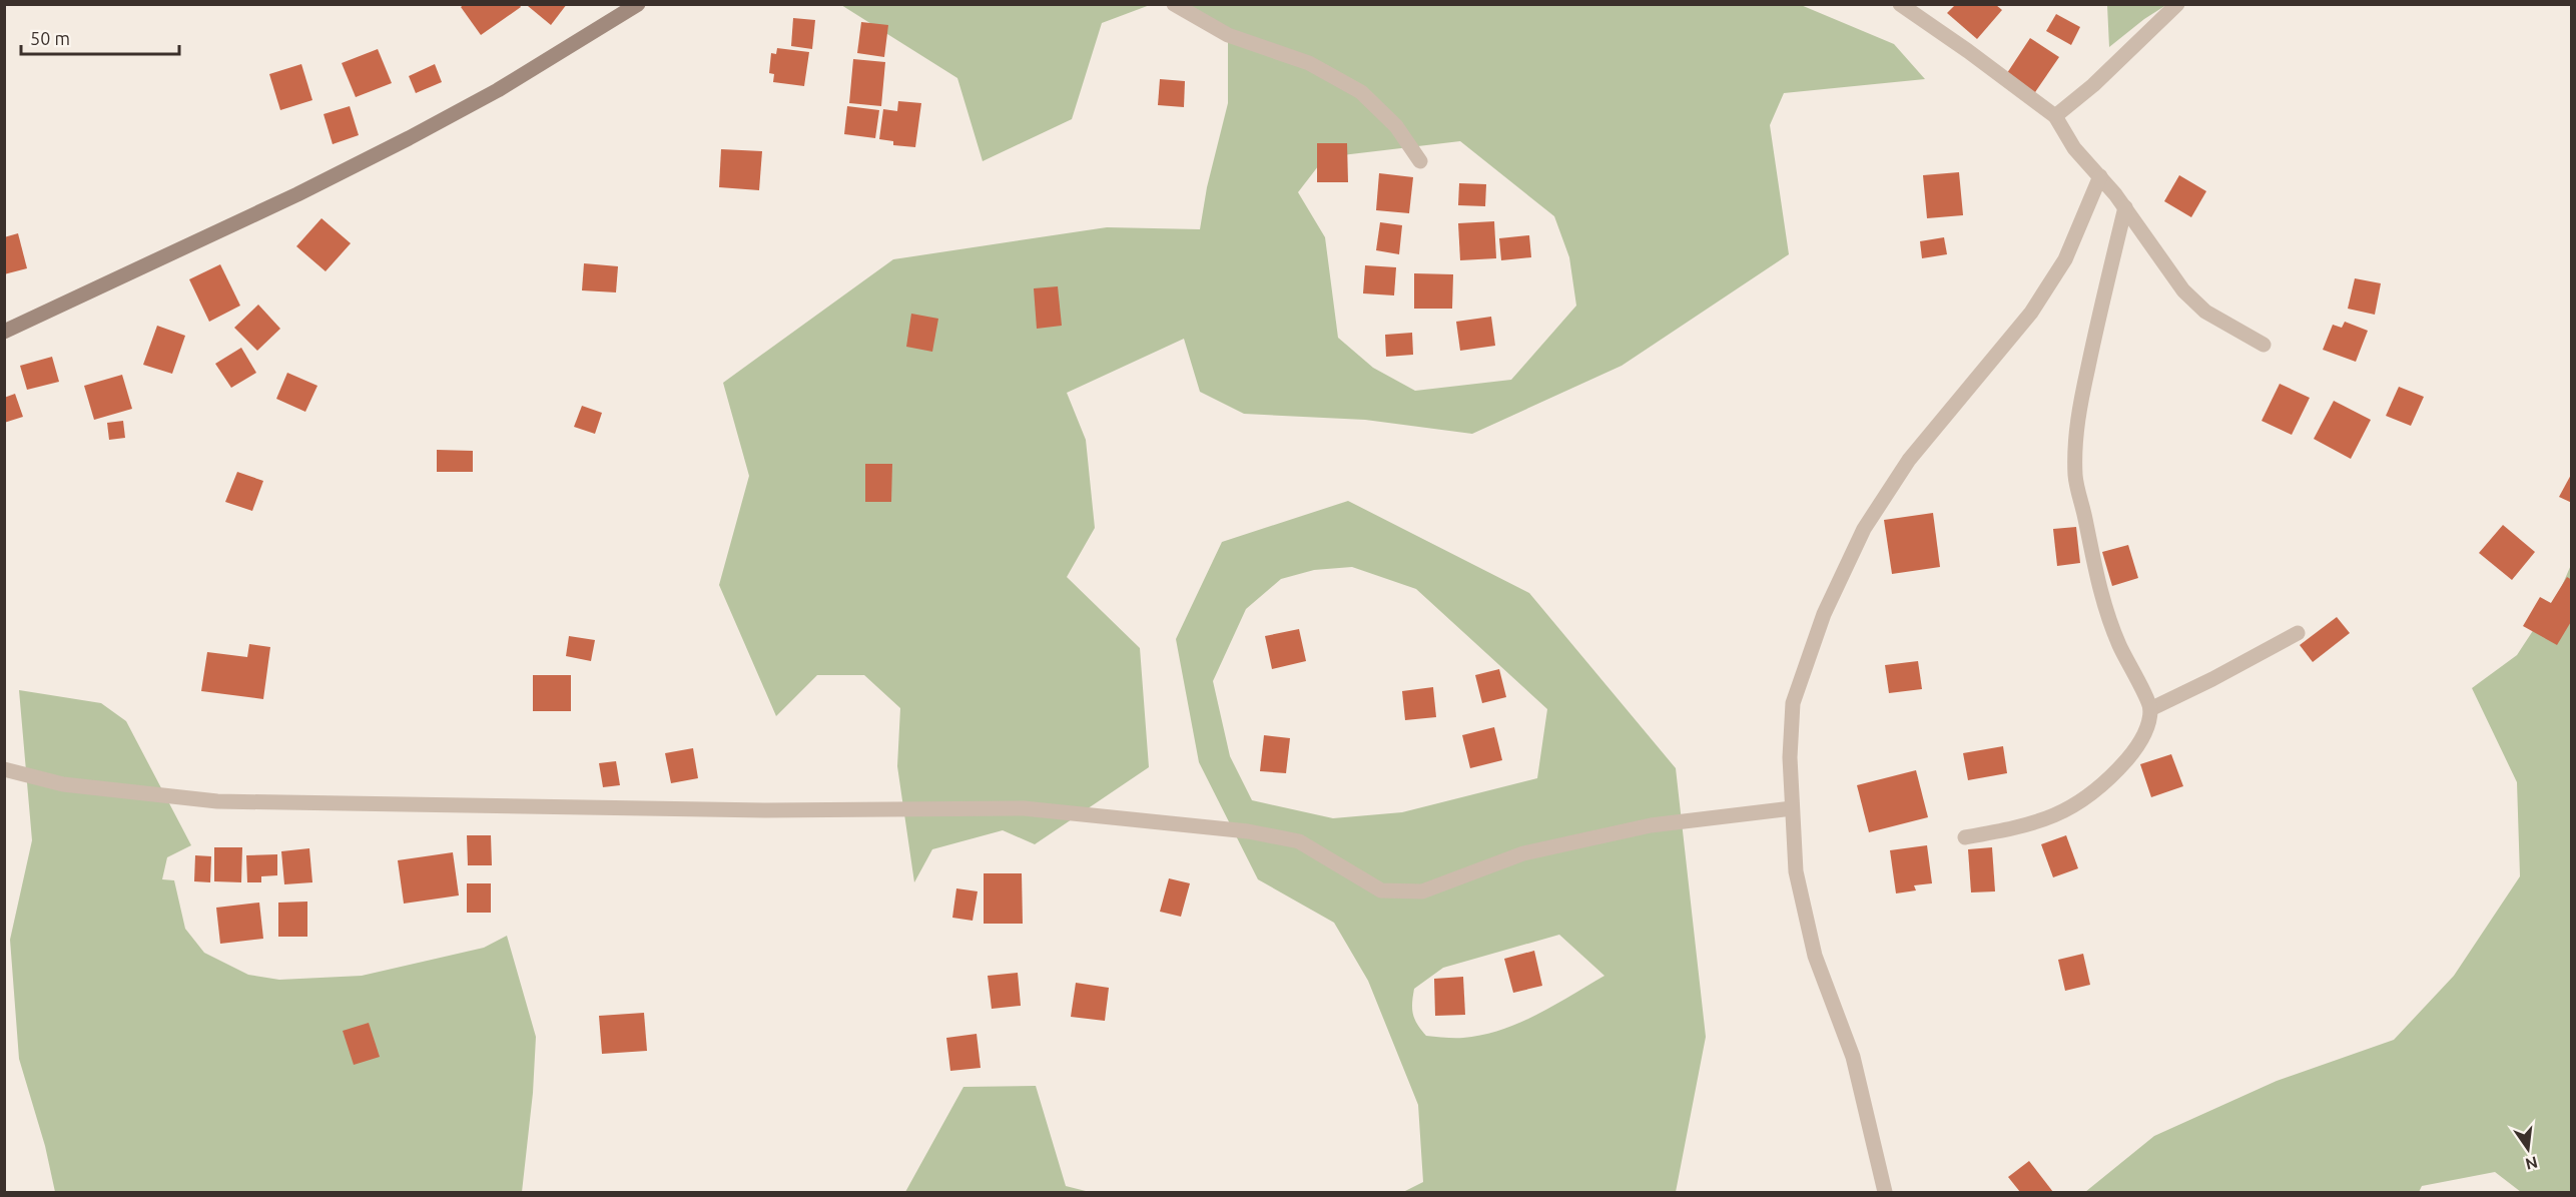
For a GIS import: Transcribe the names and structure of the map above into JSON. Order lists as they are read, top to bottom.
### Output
{
  "scale_bar": "50 m",
  "north": "bottom"
}
